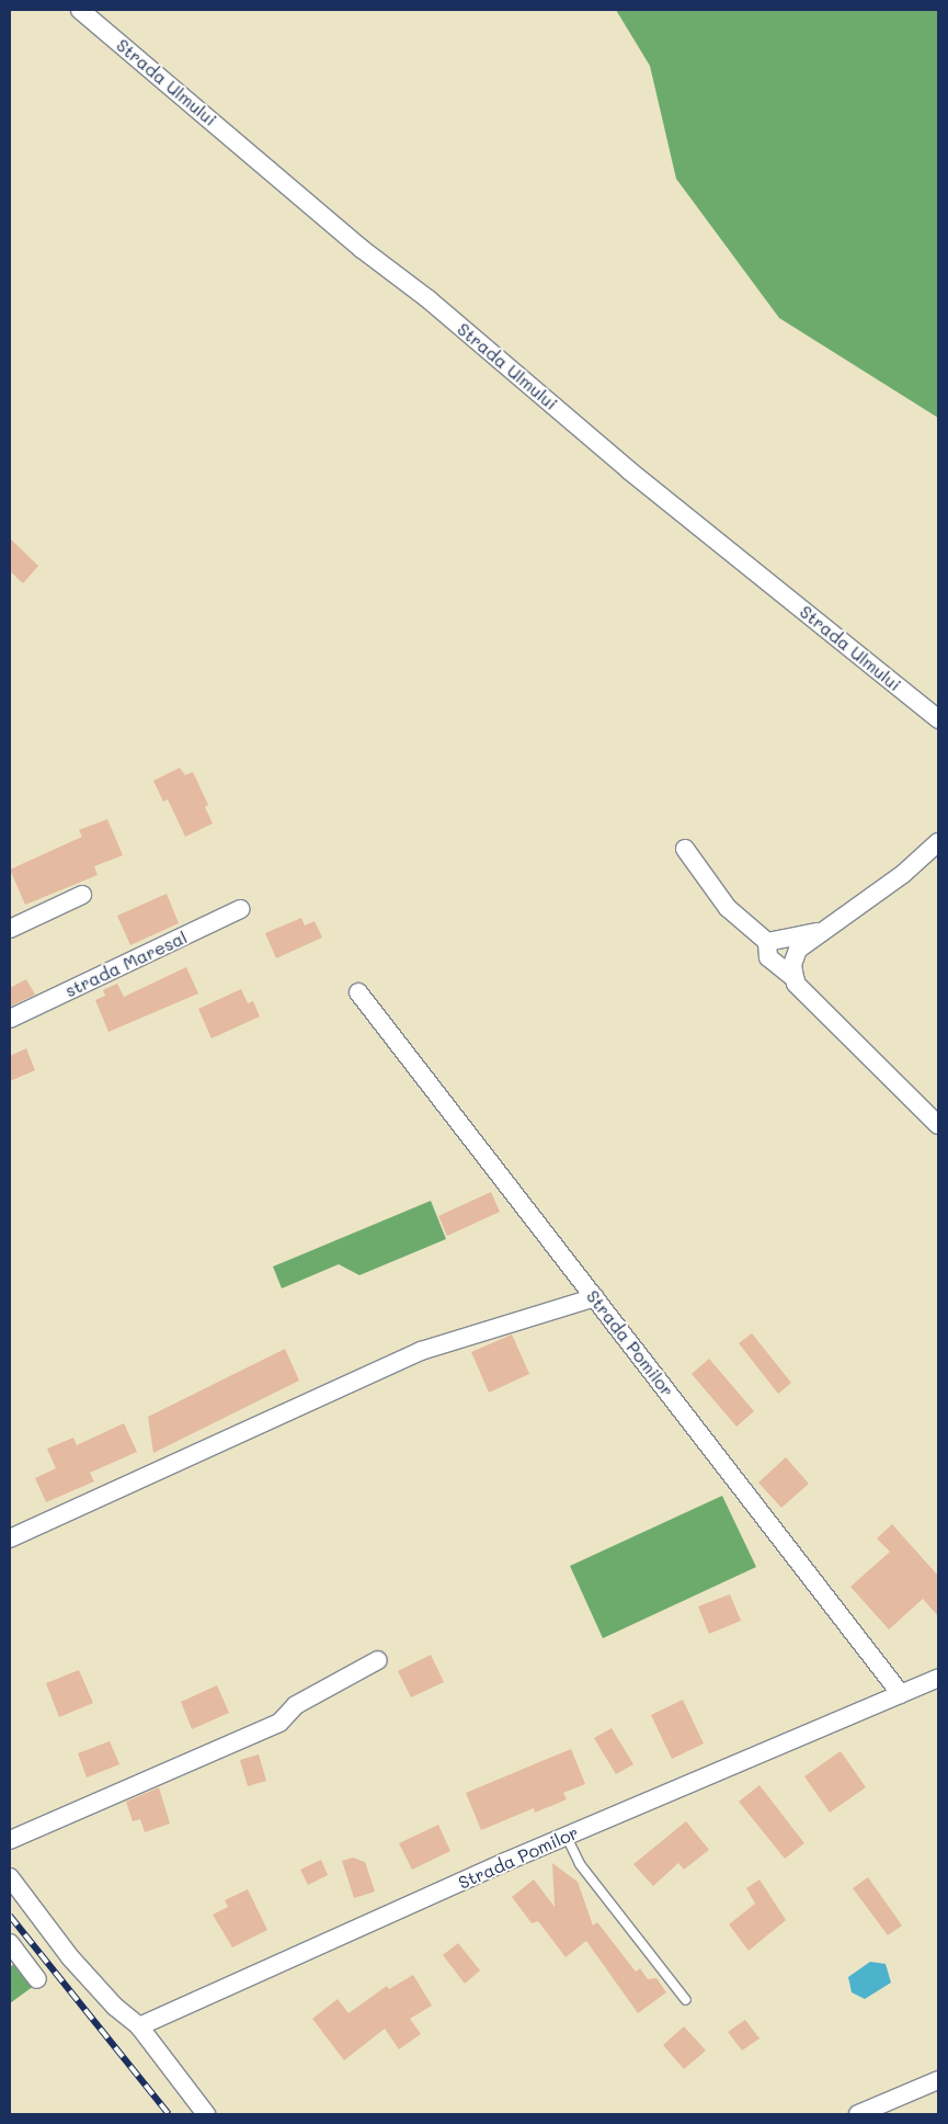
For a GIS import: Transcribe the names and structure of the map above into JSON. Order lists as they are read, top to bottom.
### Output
{
  "streets": {
    "street": ["Strada Ulmului", "strada Maresal", "Strada Pomilor"]
  }
}
